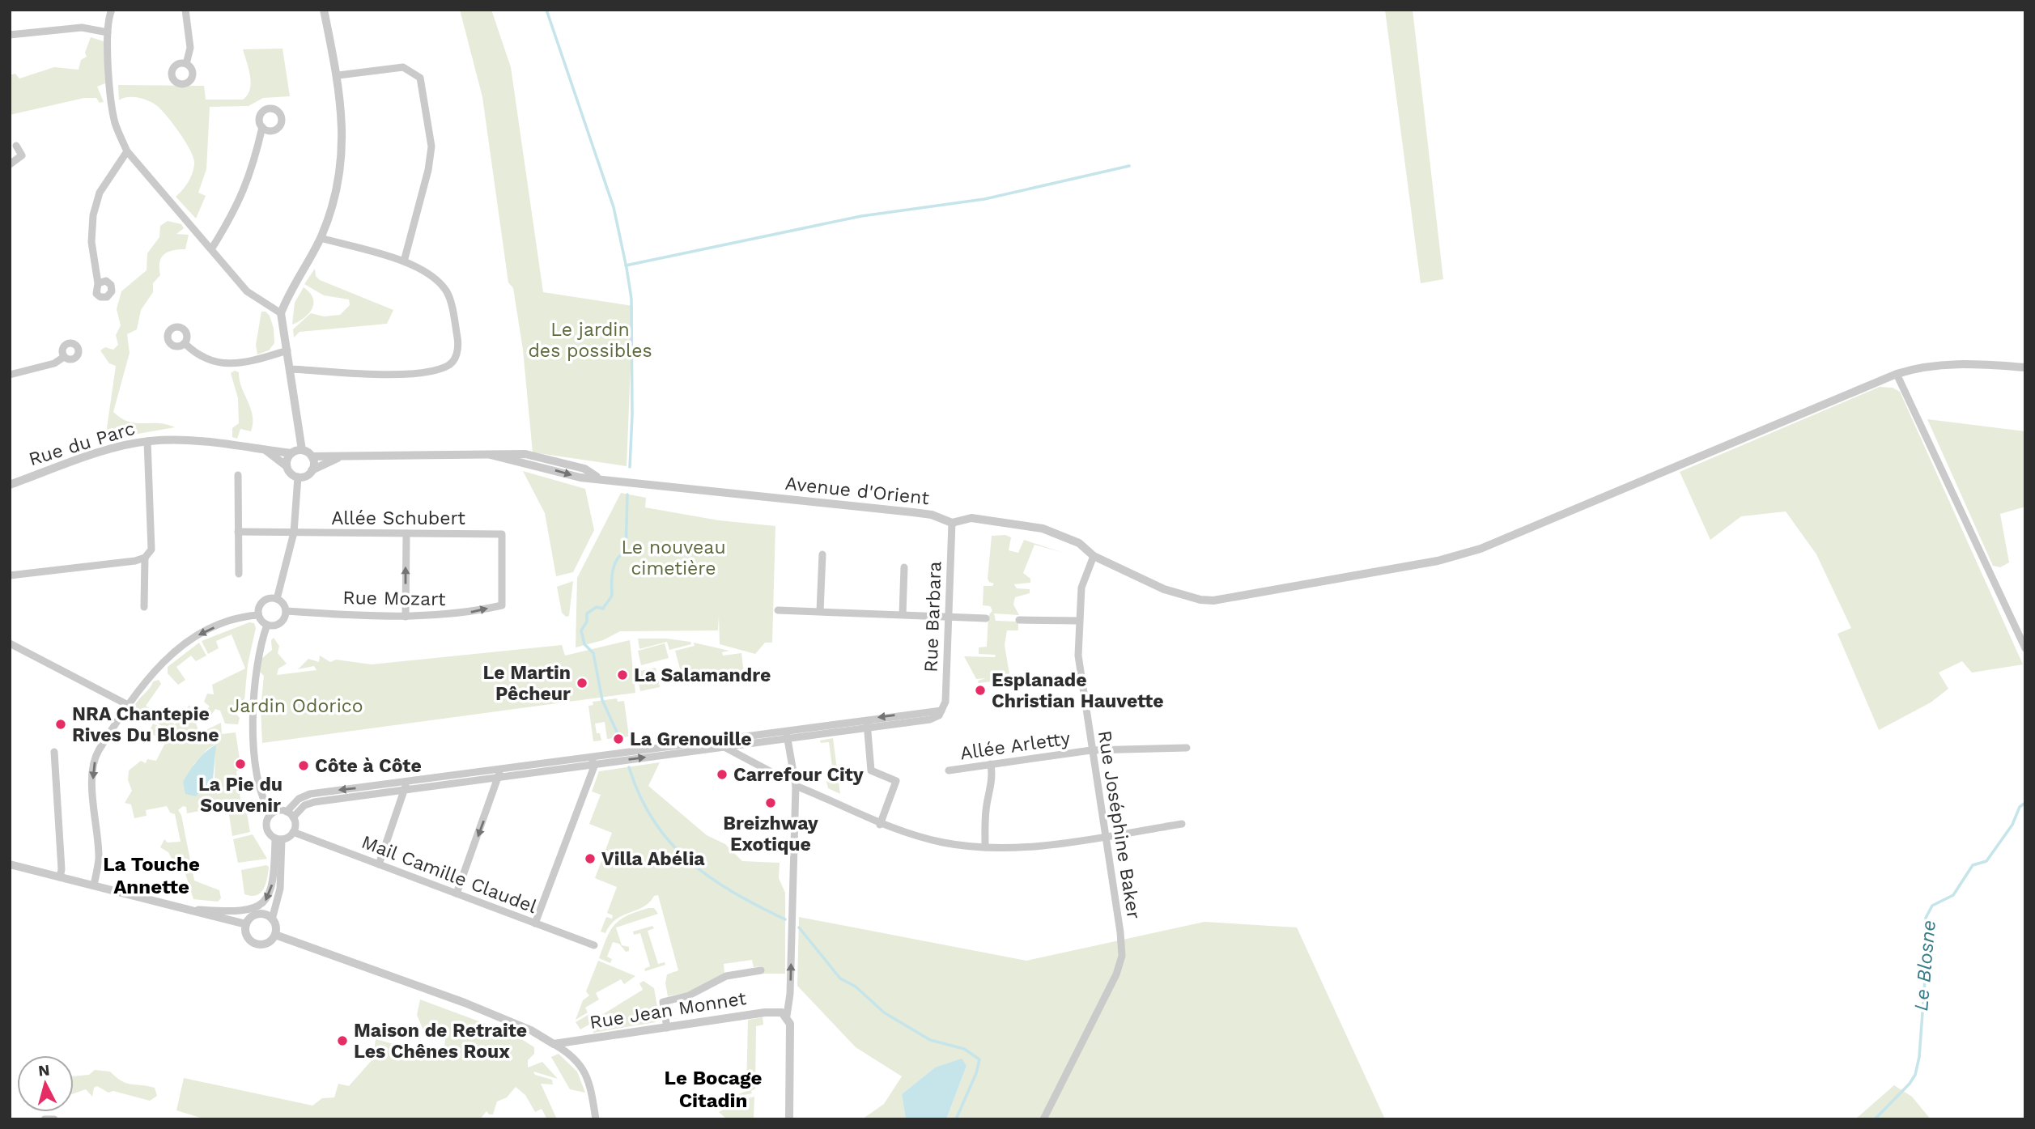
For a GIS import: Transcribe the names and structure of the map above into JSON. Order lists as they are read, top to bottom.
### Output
{
  "streets": {
    "street": [
      "Rue du Parc",
      "Avenue d'Orient",
      "Allée Schubert",
      "Rue Mozart",
      "Rue Barbara",
      "Allée Arletty",
      "Rue Joséphine Baker",
      "Mail Camille Claudel",
      "Rue Jean Monnet"
    ]
  },
  "crossings": [
    ["Avenue d'Orient", "Rue Barbara"],
    ["Avenue d'Orient", "Rue Joséphine Baker"],
    ["Allée Schubert", "Rue Mozart"],
    ["Allée Arletty", "Rue Joséphine Baker"]
  ],
  "one_way": ["Rue Mozart"],
  "districts": ["La Touche Annette", "Le Bocage Citadin"],
  "water": ["Le Blosne"],
  "parks": ["Le jardin des possibles", "Le nouveau cimetière", "Jardin Odorico"],
  "places": [
    "La Salamandre",
    "Le Martin Pêcheur",
    "Esplanade Christian Hauvette",
    "NRA Chantepie Rives Du Blosne",
    "La Grenouille",
    "La Pie du Souvenir",
    "Côte à Côte",
    "Carrefour City",
    "Breizhway Exotique",
    "Villa Abélia",
    "Maison de Retraite Les Chênes Roux"
  ],
  "north": "top"
}
